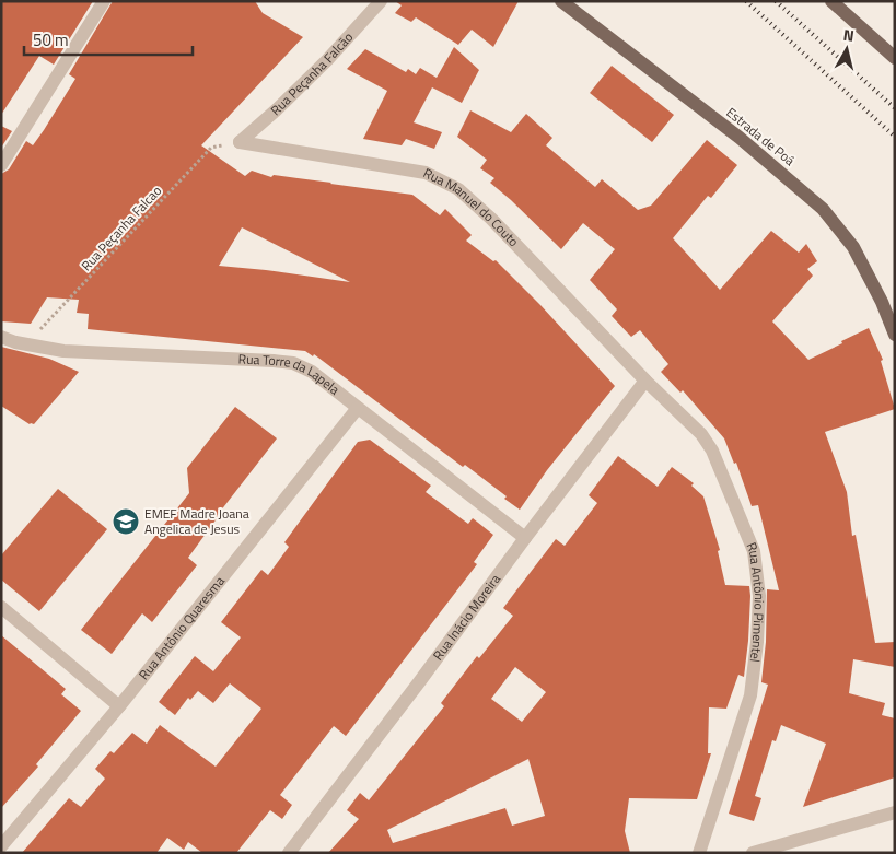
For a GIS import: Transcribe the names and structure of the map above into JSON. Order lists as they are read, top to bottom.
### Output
{
  "streets": {
    "main road": ["Estrada de Poá"],
    "street": [
      "Rua Peçanha Falcão",
      "Rua Manuel do Couto",
      "Rua Torre da Lapela",
      "Rua Antônio Pimentel",
      "Rua Inácio Moreira",
      "Rua Antônio Quaresma"
    ],
    "path": ["Rua Peçanha Falcao"]
  },
  "crossings": [
    ["Rua Peçanha Falcão", "Rua Manuel do Couto"],
    ["Rua Peçanha Falcão", "Rua Peçanha Falcao"],
    ["Rua Manuel do Couto", "Rua Peçanha Falcao"],
    ["Rua Manuel do Couto", "Rua Antônio Pimentel"],
    ["Rua Manuel do Couto", "Rua Inácio Moreira"],
    ["Rua Peçanha Falcao", "Rua Torre da Lapela"],
    ["Rua Torre da Lapela", "Rua Inácio Moreira"],
    ["Rua Torre da Lapela", "Rua Antônio Quaresma"],
    ["Rua Antônio Pimentel", "Rua Inácio Moreira"]
  ],
  "places": {
    "school or university": ["EMEF Madre Joana Angelica de Jesus"]
  },
  "scale_bar": "50 m",
  "north": "top"
}
